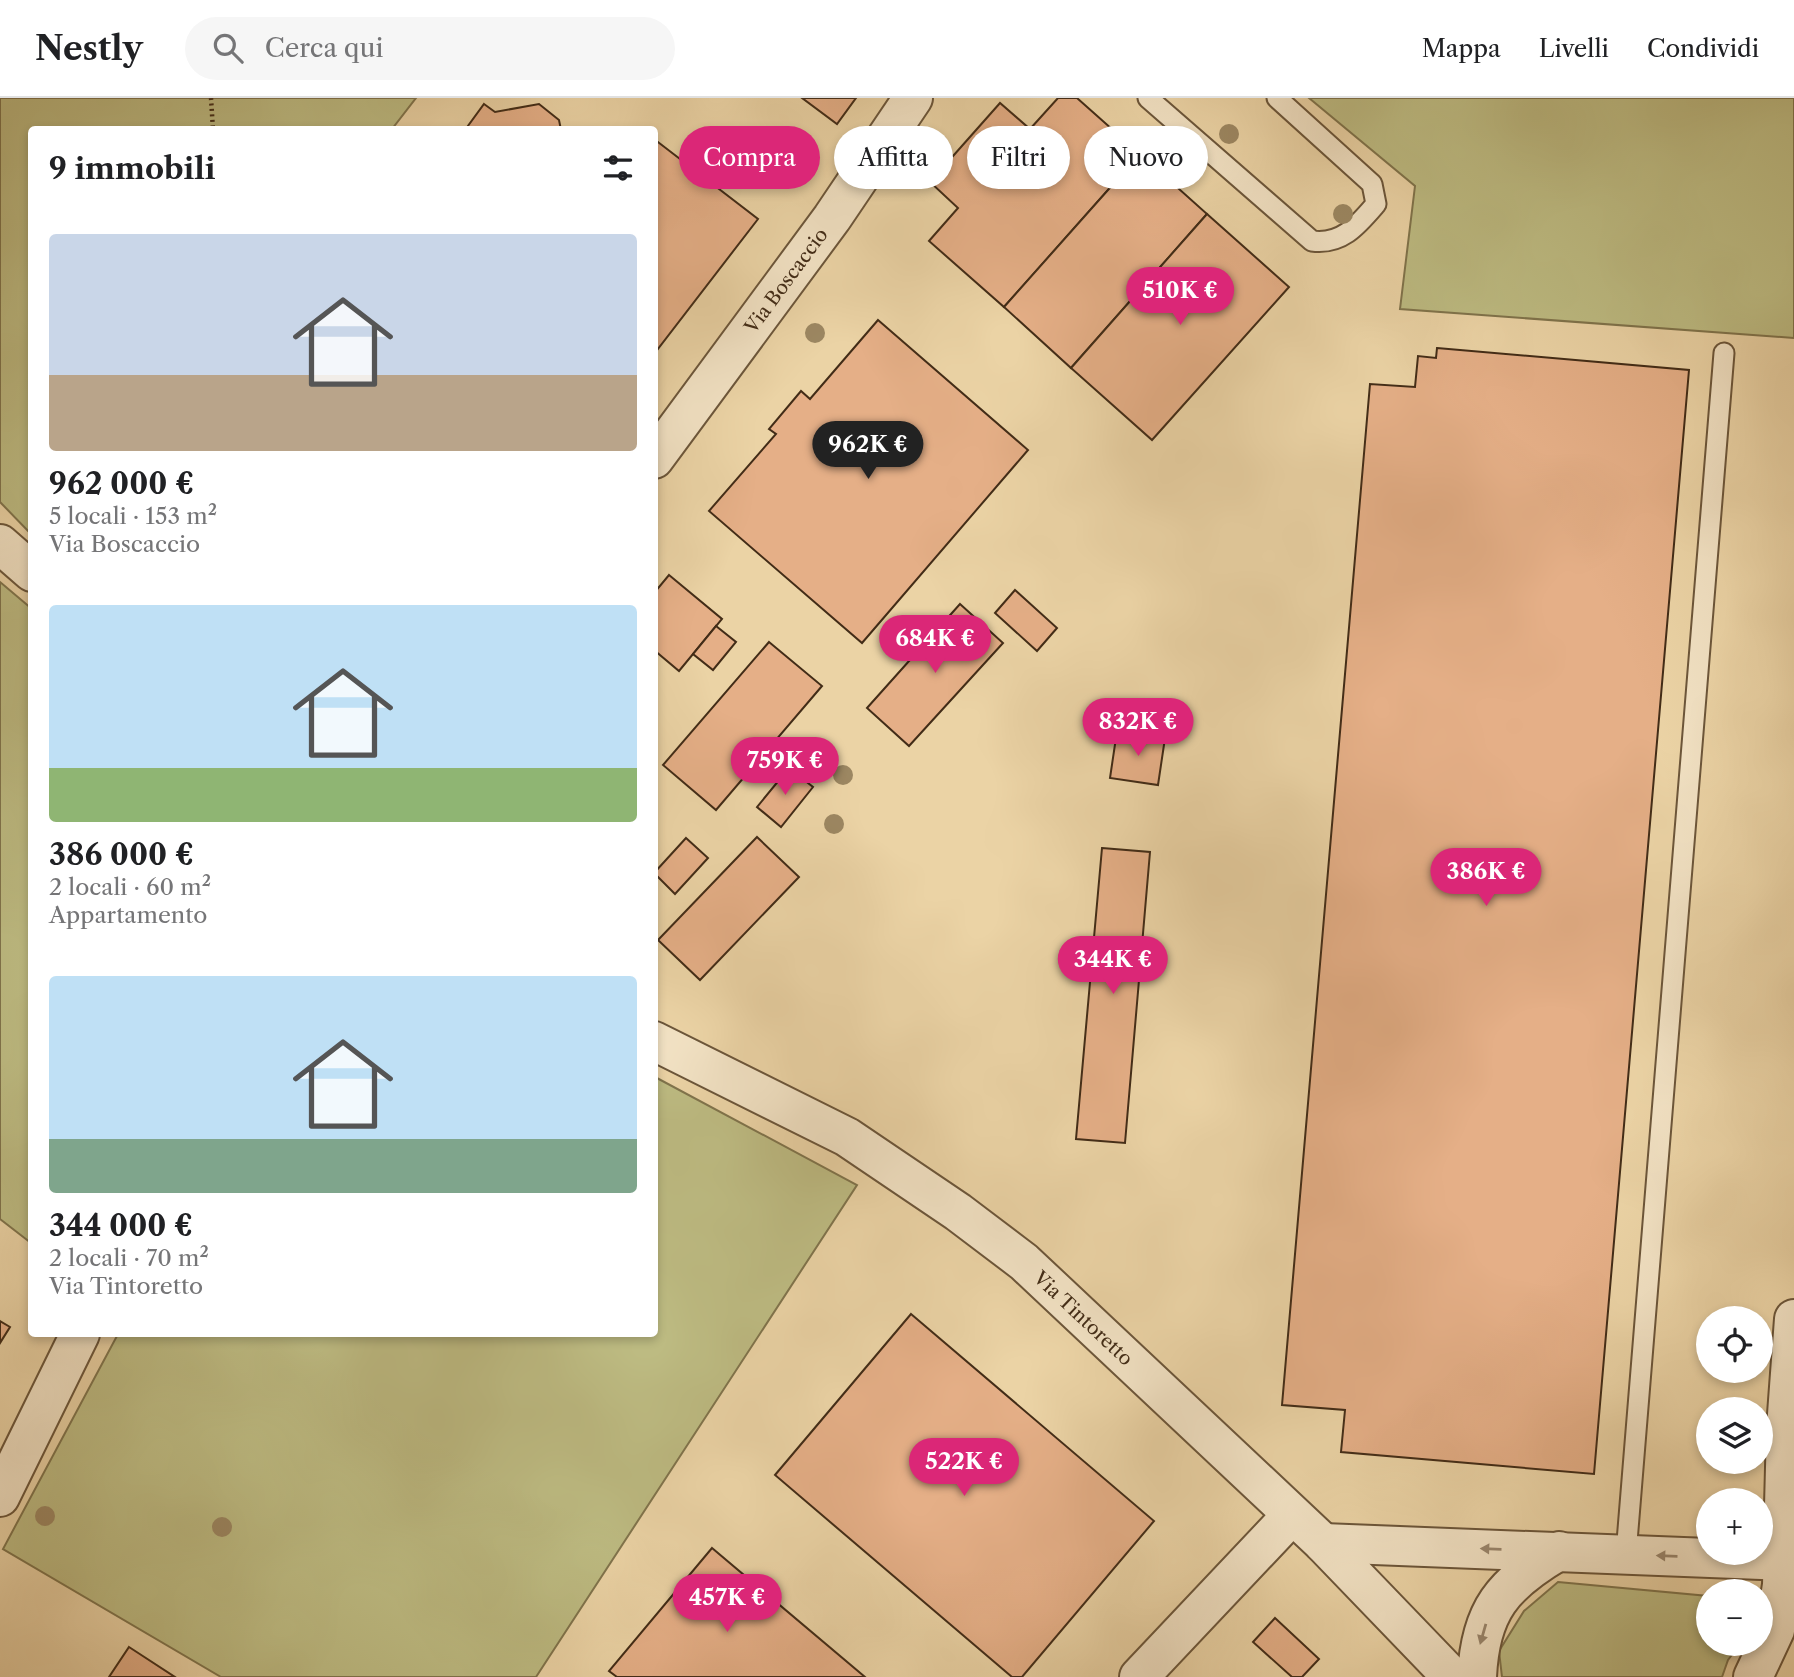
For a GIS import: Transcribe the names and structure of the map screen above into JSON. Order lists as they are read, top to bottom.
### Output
{
  "streets": {
    "street": ["Via Boscaccio", "Via Tintoretto"]
  },
  "page": {
    "header": "Nestly",
    "search": "Cerca qui",
    "nav": ["Mappa", "Livelli", "Condividi"],
    "chip": [
      "Compra",
      "Affitta",
      "Filtri",
      "Nuovo"
    ],
    "heading": "9 immobili",
    "list": [
      {
        "name": "962 000 €",
        "note": "5 locali · 153 m² · Via Boscaccio"
      },
      {
        "name": "386 000 €",
        "note": "2 locali · 60 m² · Appartamento"
      },
      {
        "name": "344 000 €",
        "note": "2 locali · 70 m² · Via Tintoretto"
      }
    ],
    "price": [
      "510K €",
      "962K €",
      "684K €",
      "832K €",
      "759K €",
      "386K €",
      "344K €",
      "522K €",
      "457K €"
    ],
    "map_buttons": ["+", "−"]
  }
}
